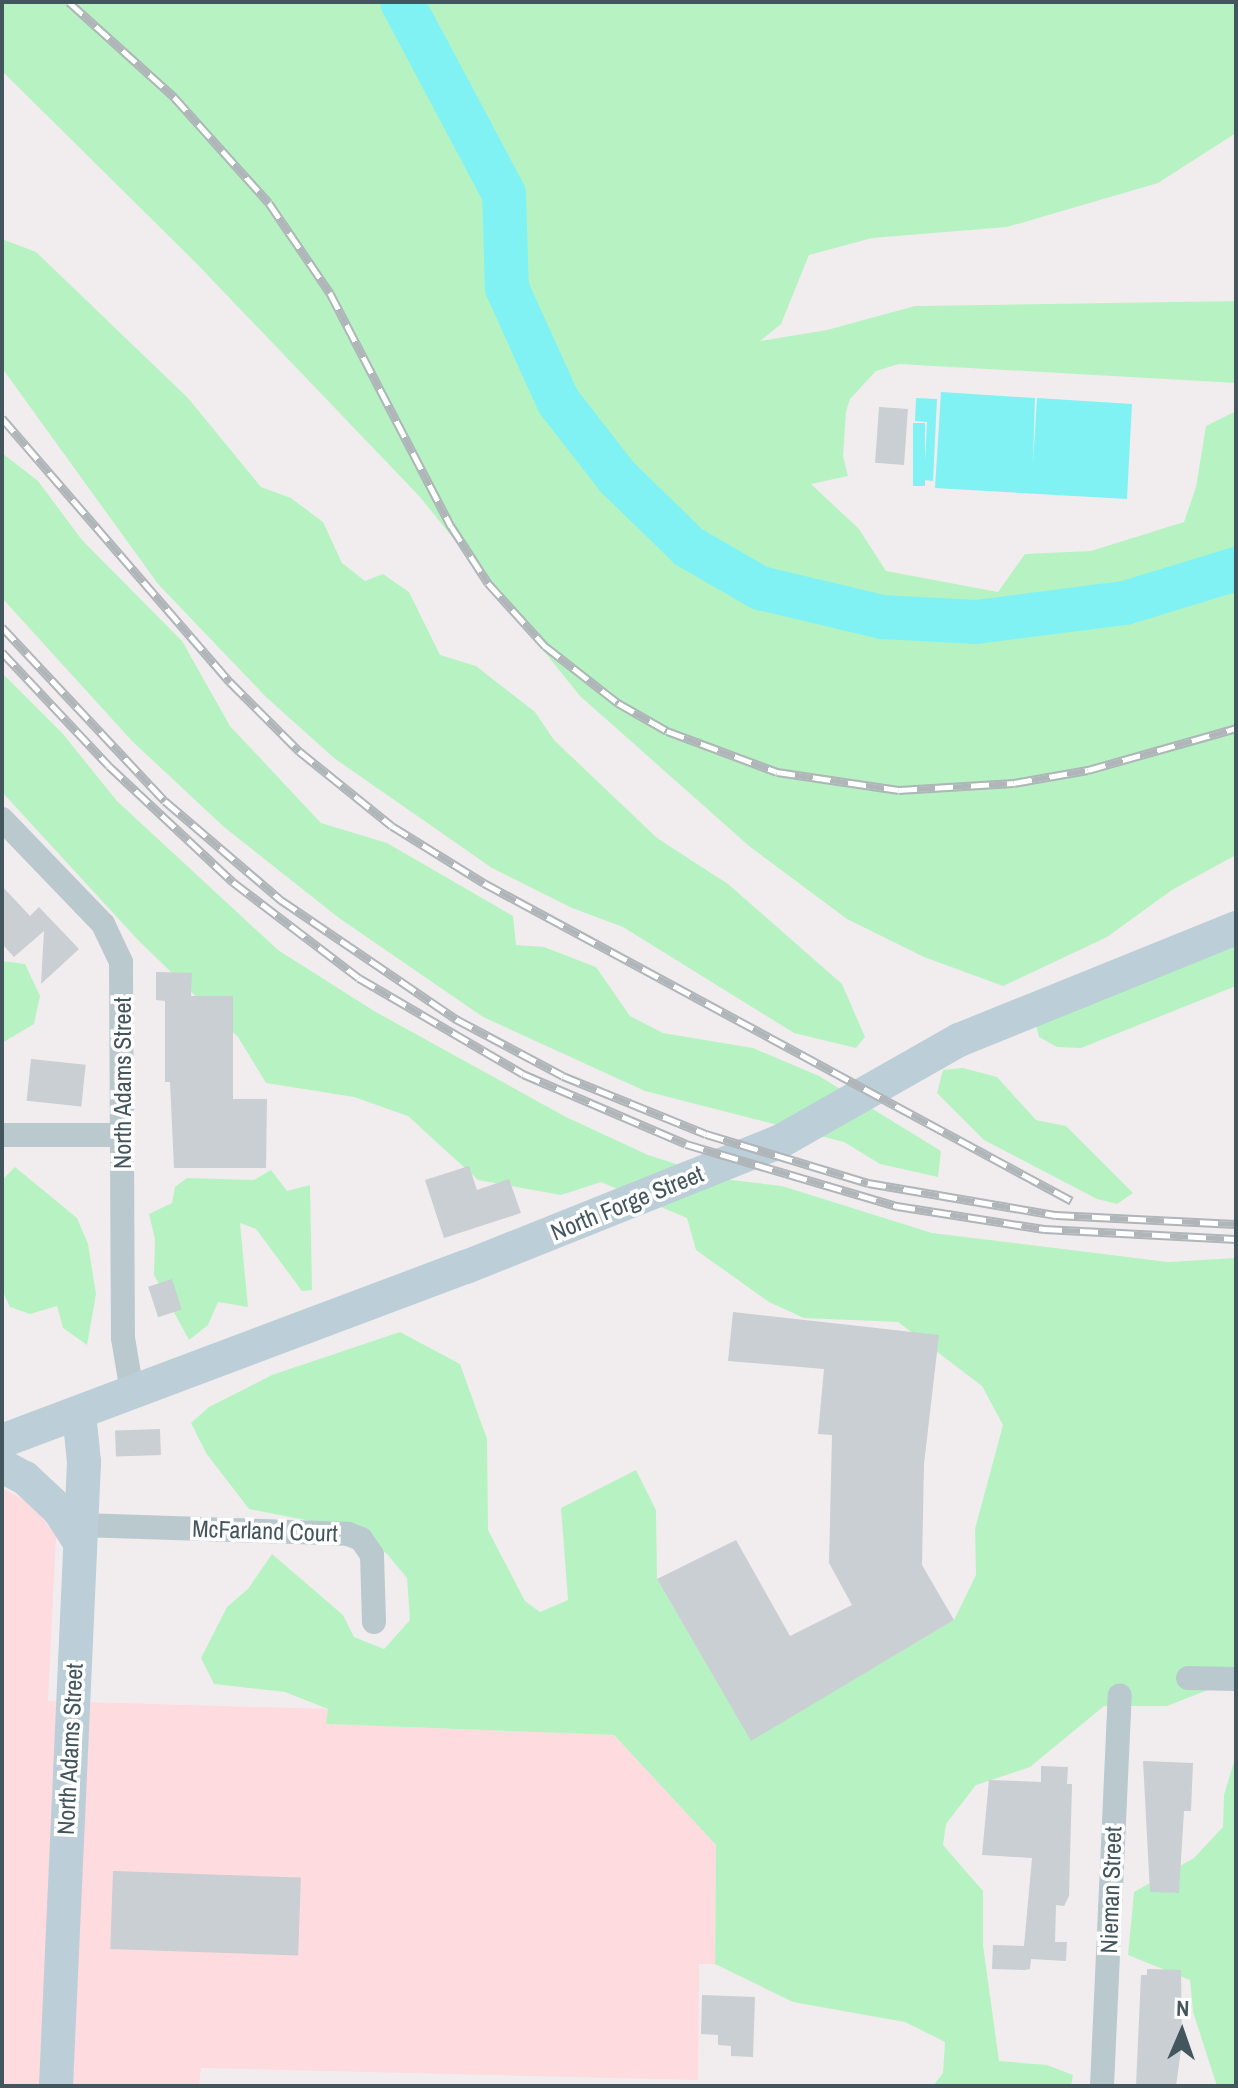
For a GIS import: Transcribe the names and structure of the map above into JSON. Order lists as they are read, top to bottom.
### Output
{
  "streets": {
    "street": [
      "North Adams Street",
      "North Forge Street",
      "McFarland Court",
      "Nieman Street"
    ]
  },
  "crossings": [
    ["North Adams Street", "North Forge Street"],
    ["North Adams Street", "McFarland Court"]
  ],
  "north": "top"
}
